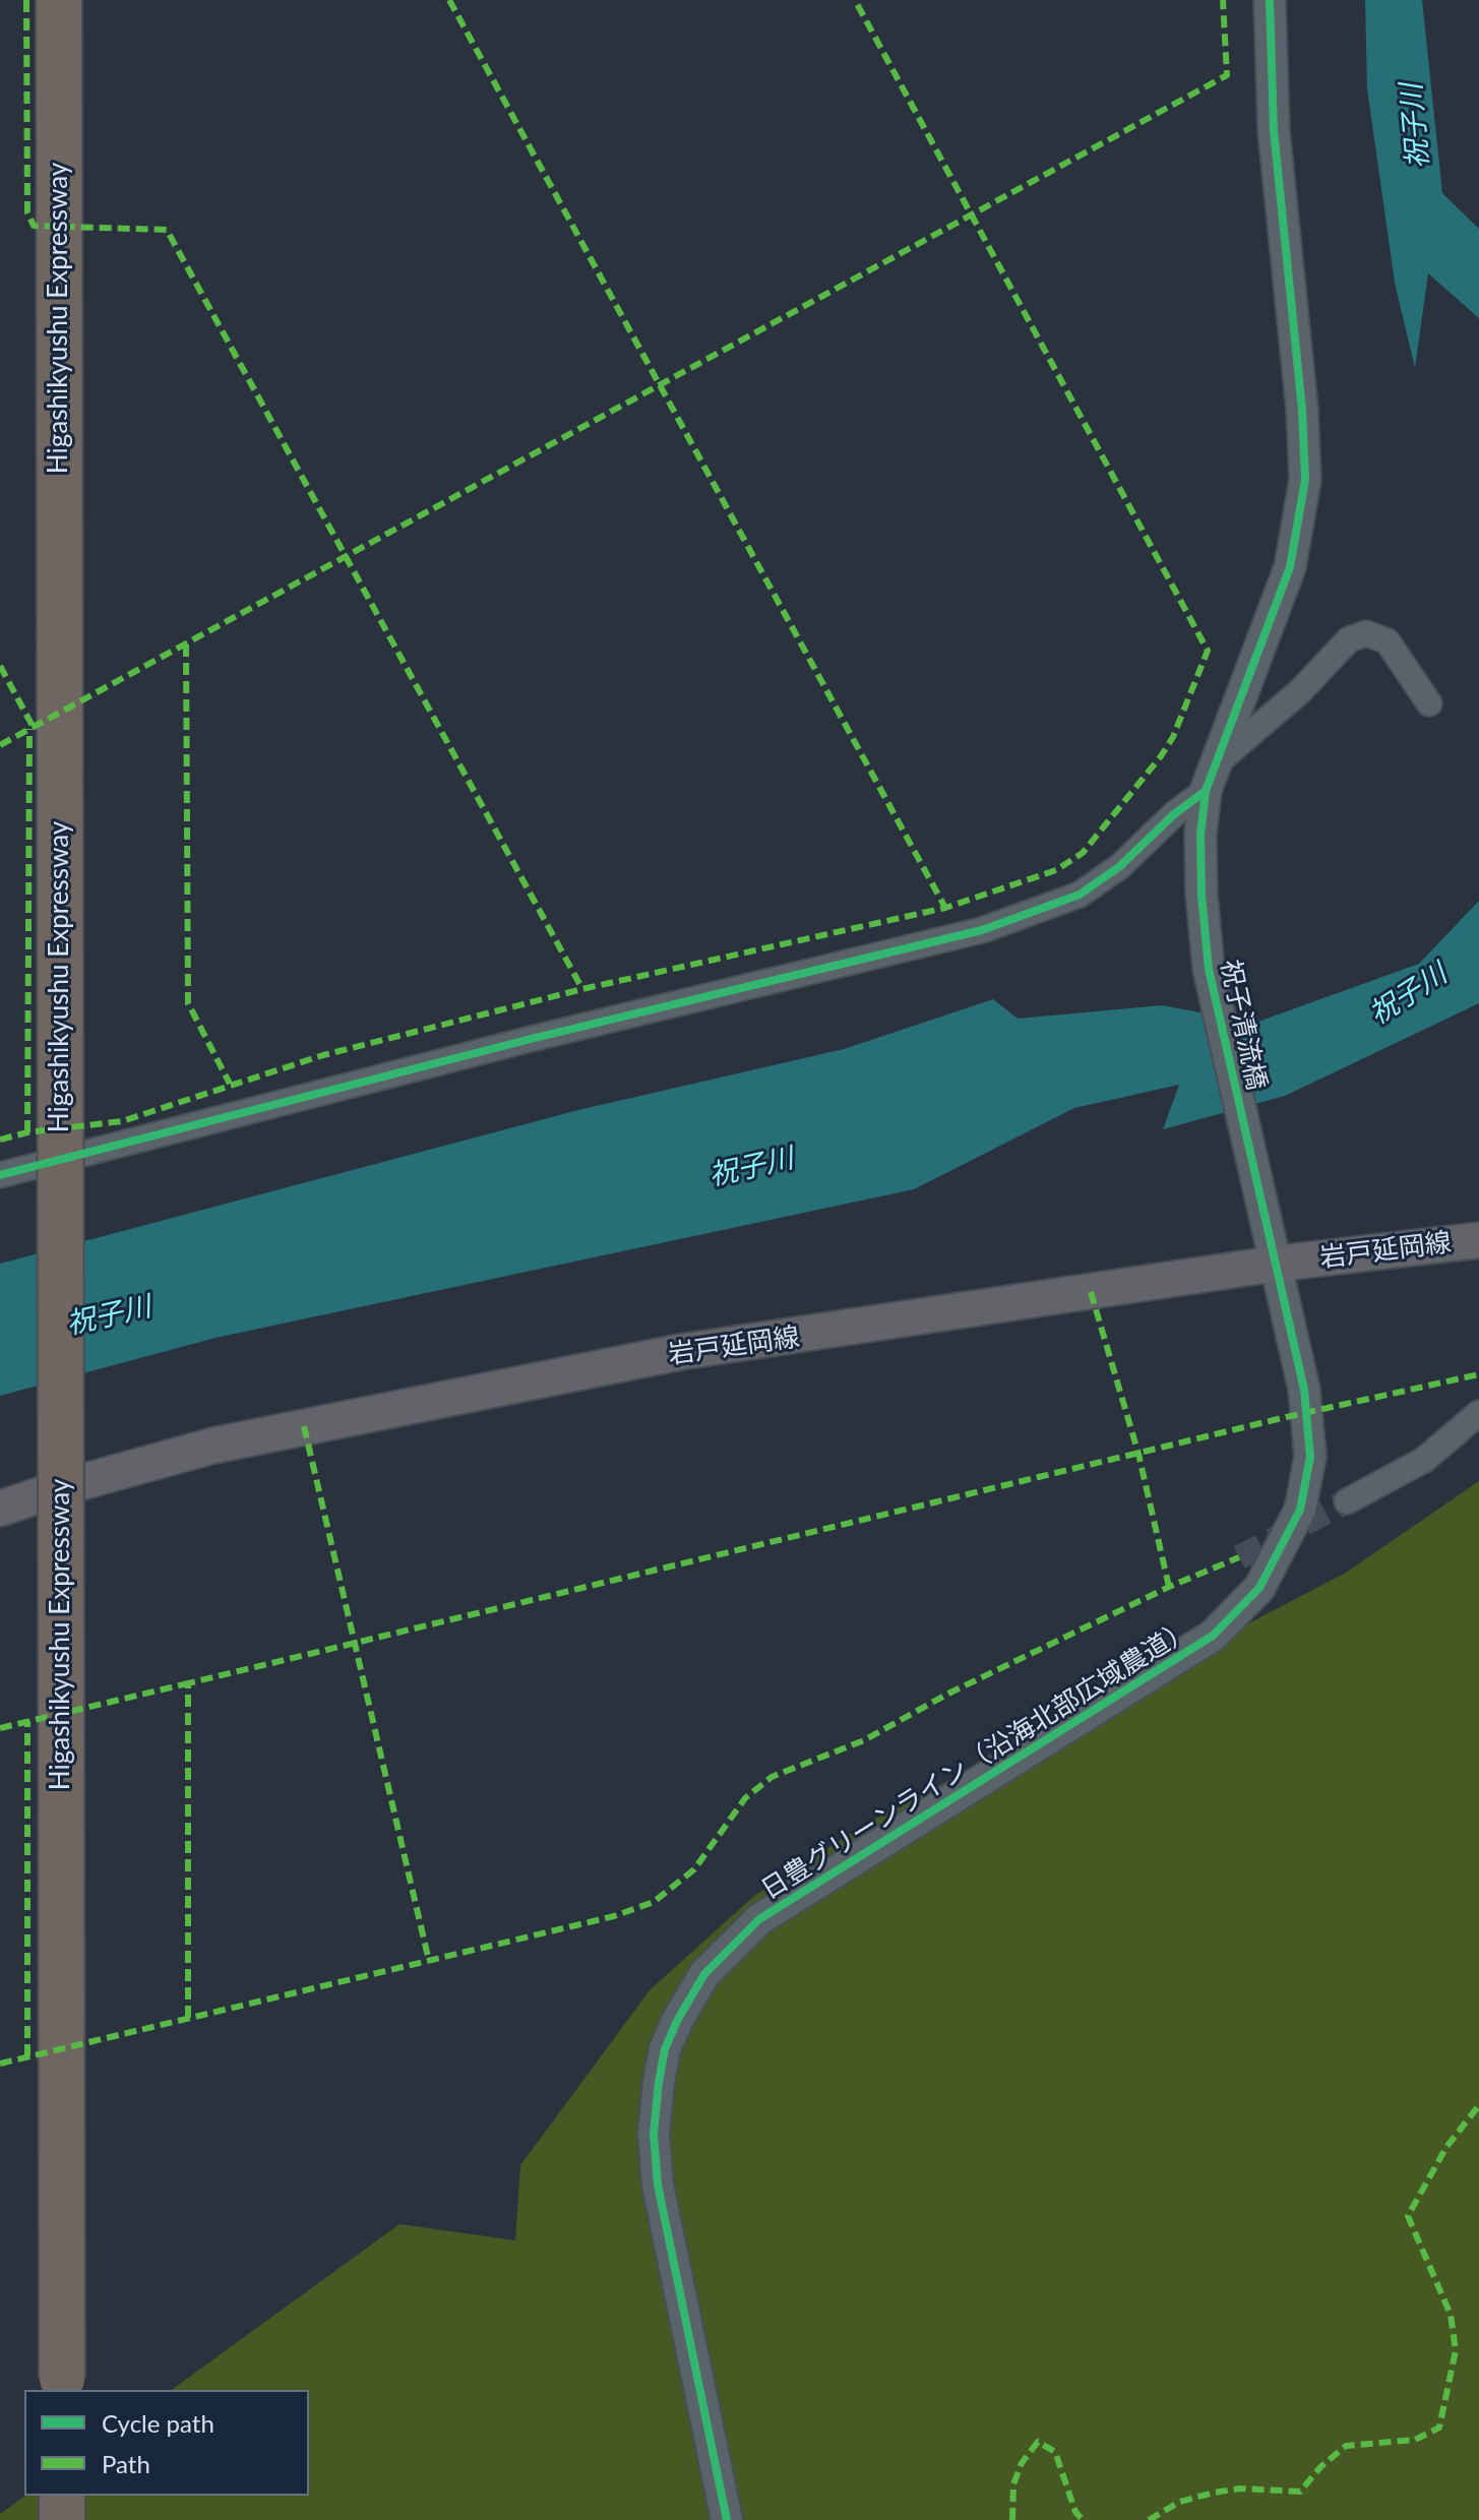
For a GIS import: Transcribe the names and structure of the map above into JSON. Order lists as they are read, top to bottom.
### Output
{
  "streets": {
    "highway": ["Higashikyushu Expressway"],
    "main road": ["岩戸延岡線"],
    "street": ["祝子清流橋", "日豊グリーンライン（沿海北部広域農道）"]
  },
  "crossings": [
    ["祝子清流橋", "日豊グリーンライン（沿海北部広域農道）"],
    ["岩戸延岡線", "日豊グリーンライン（沿海北部広域農道）"]
  ],
  "water": ["祝子川"],
  "legend": ["Cycle path", "Path"]
}
